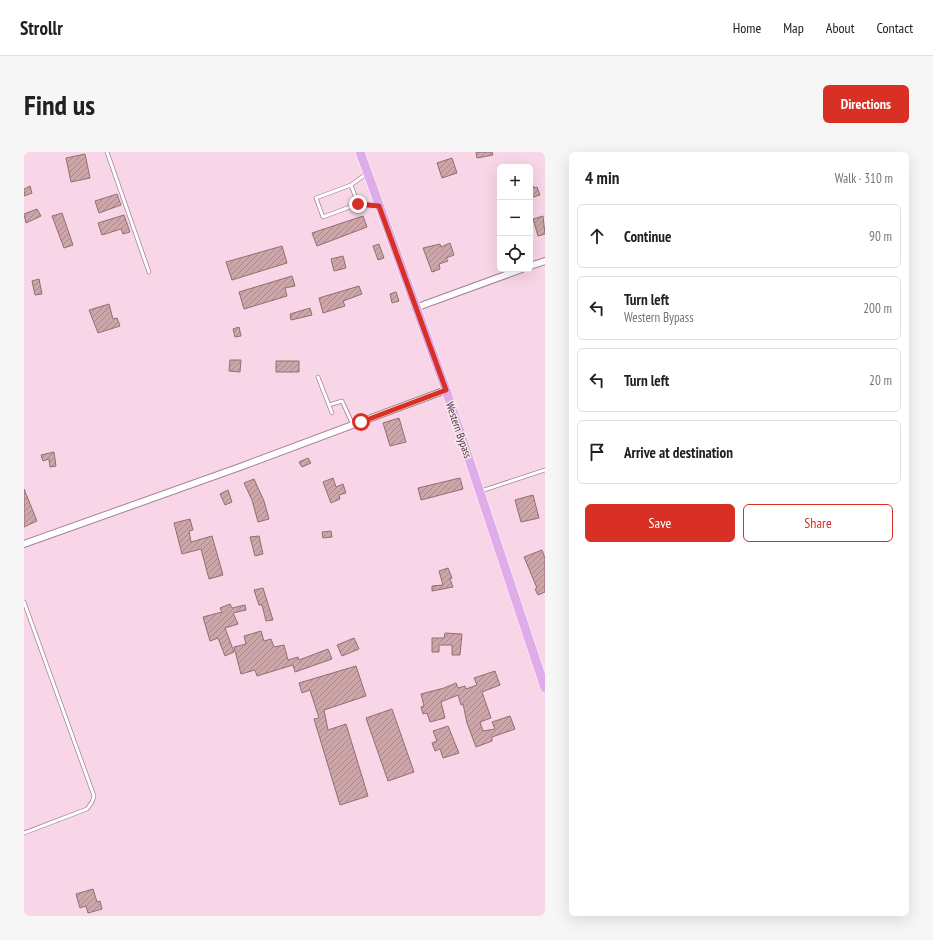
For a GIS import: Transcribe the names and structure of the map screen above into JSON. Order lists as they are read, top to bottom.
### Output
{
  "streets": {
    "main road": ["Western Bypass"]
  },
  "page": {
    "header": "Strollr",
    "nav": [
      "Home",
      "Map",
      "About",
      "Contact"
    ],
    "buttons": [
      "Directions",
      ["Save", "Share"]
    ],
    "title": "Find us",
    "heading": ["4 min", "Walk · 310 m"],
    "map_buttons": ["+", "−"],
    "list": [
      ["Continue", "90 m"],
      ["Turn left", "Western Bypass", "200 m"],
      ["Turn left", "20 m"],
      "Arrive at destination"
    ]
  }
}
